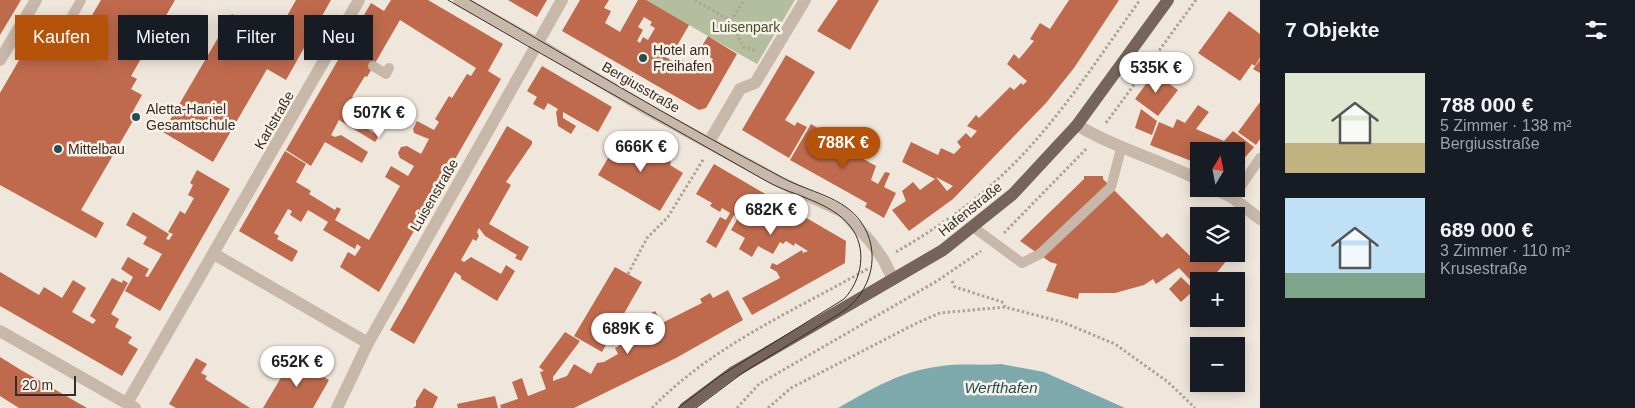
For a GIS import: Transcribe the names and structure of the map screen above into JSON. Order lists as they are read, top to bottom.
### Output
{
  "streets": {
    "main road": ["Hafenstraße"],
    "street": ["Bergiusstraße", "Karlstraße", "Luisenstraße"]
  },
  "crossings": [
    ["Bergiusstraße", "Luisenstraße"],
    ["Bergiusstraße", "Hafenstraße"]
  ],
  "water": ["Werfthafen"],
  "parks": ["Luisenpark"],
  "places": ["Hotel am Freihafen", "Aletta-Haniel Gesamtschule", "Mittelbau"],
  "scale_bar": "20 m",
  "north": "top",
  "page": {
    "heading": "7 Objekte",
    "chip": [
      "Kaufen",
      "Mieten",
      "Filter",
      "Neu"
    ],
    "price": [
      "535K €",
      "507K €",
      "788K €",
      "666K €",
      "682K €",
      "689K €",
      "652K €"
    ],
    "list": [
      {
        "name": "788 000 €",
        "note": "5 Zimmer · 138 m² · Bergiusstraße"
      },
      {
        "name": "689 000 €",
        "note": "3 Zimmer · 110 m² · Krusestraße"
      }
    ],
    "map_buttons": ["+", "−"],
    "scale": "20 m"
  }
}
